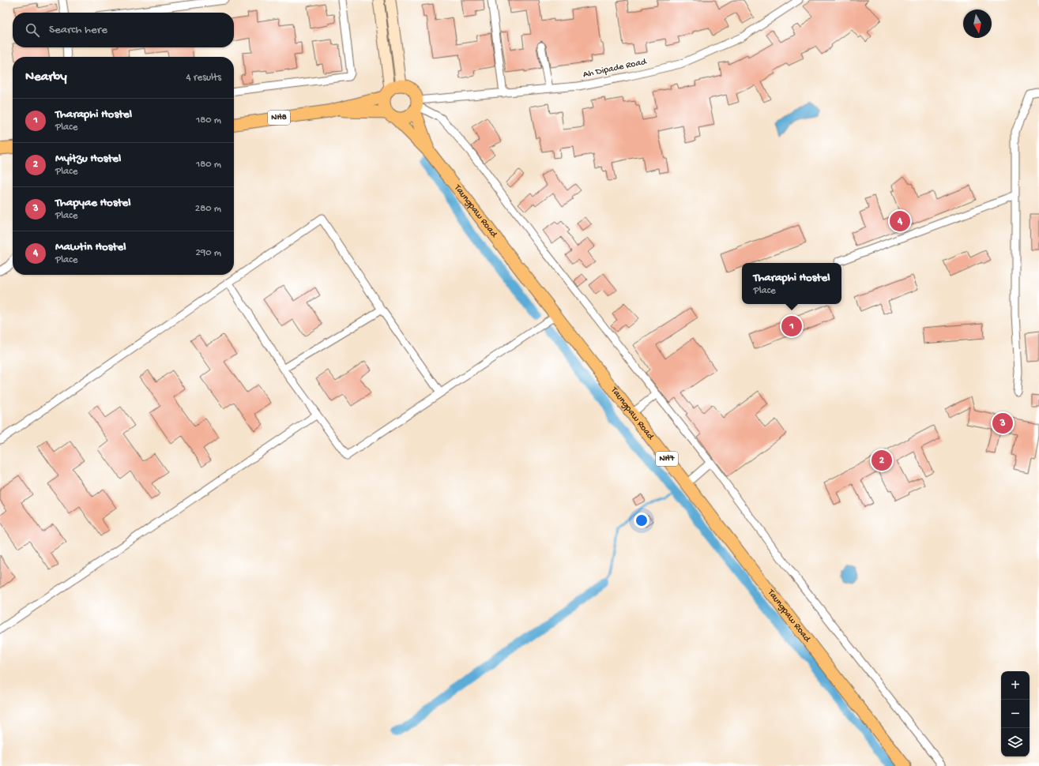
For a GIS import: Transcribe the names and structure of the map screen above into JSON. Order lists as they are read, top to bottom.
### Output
{
  "streets": {
    "highway": ["NH8", "Taungpaw Road", "NH7"],
    "street": ["Ah Dipade Road"]
  },
  "crossings": [
    ["Ah Dipade Road", "NH8"],
    ["Ah Dipade Road", "Taungpaw Road"],
    ["NH8", "Taungpaw Road"]
  ],
  "north": "bottom",
  "page": {
    "search": "Search here",
    "heading": ["Nearby", "4 results"],
    "list": [
      {
        "mark": "1",
        "name": "Tharaphi Hostel",
        "note": "Place",
        "value": "180 m"
      },
      {
        "mark": "2",
        "name": "Myitzu Hostel",
        "note": "Place",
        "value": "180 m"
      },
      {
        "mark": "3",
        "name": "Thapyae Hostel",
        "note": "Place",
        "value": "280 m"
      },
      {
        "mark": "4",
        "name": "Mawtin Hostel",
        "note": "Place",
        "value": "290 m"
      }
    ],
    "pins": [
      "4",
      "1",
      "3",
      "2"
    ],
    "popup": ["Tharaphi Hostel", "Place"],
    "map_buttons": ["+", "−"]
  }
}
